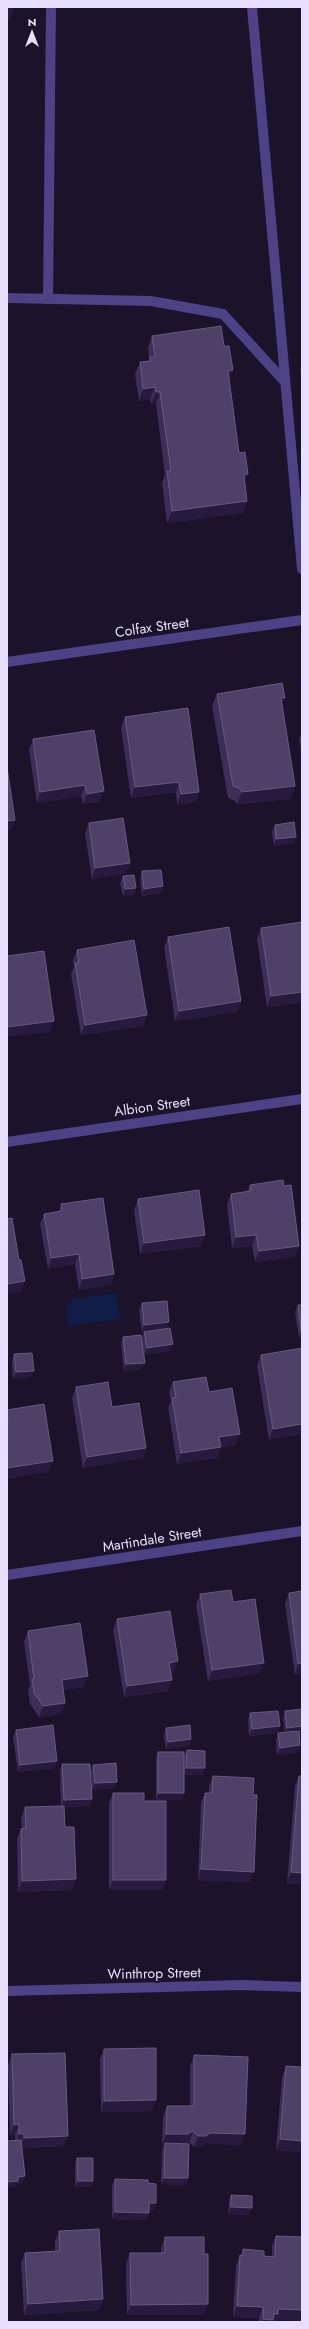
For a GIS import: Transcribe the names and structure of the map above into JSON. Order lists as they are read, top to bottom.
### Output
{
  "streets": {
    "street": [
      "Colfax Street",
      "Albion Street",
      "Martindale Street",
      "Winthrop Street"
    ]
  },
  "north": "top"
}
